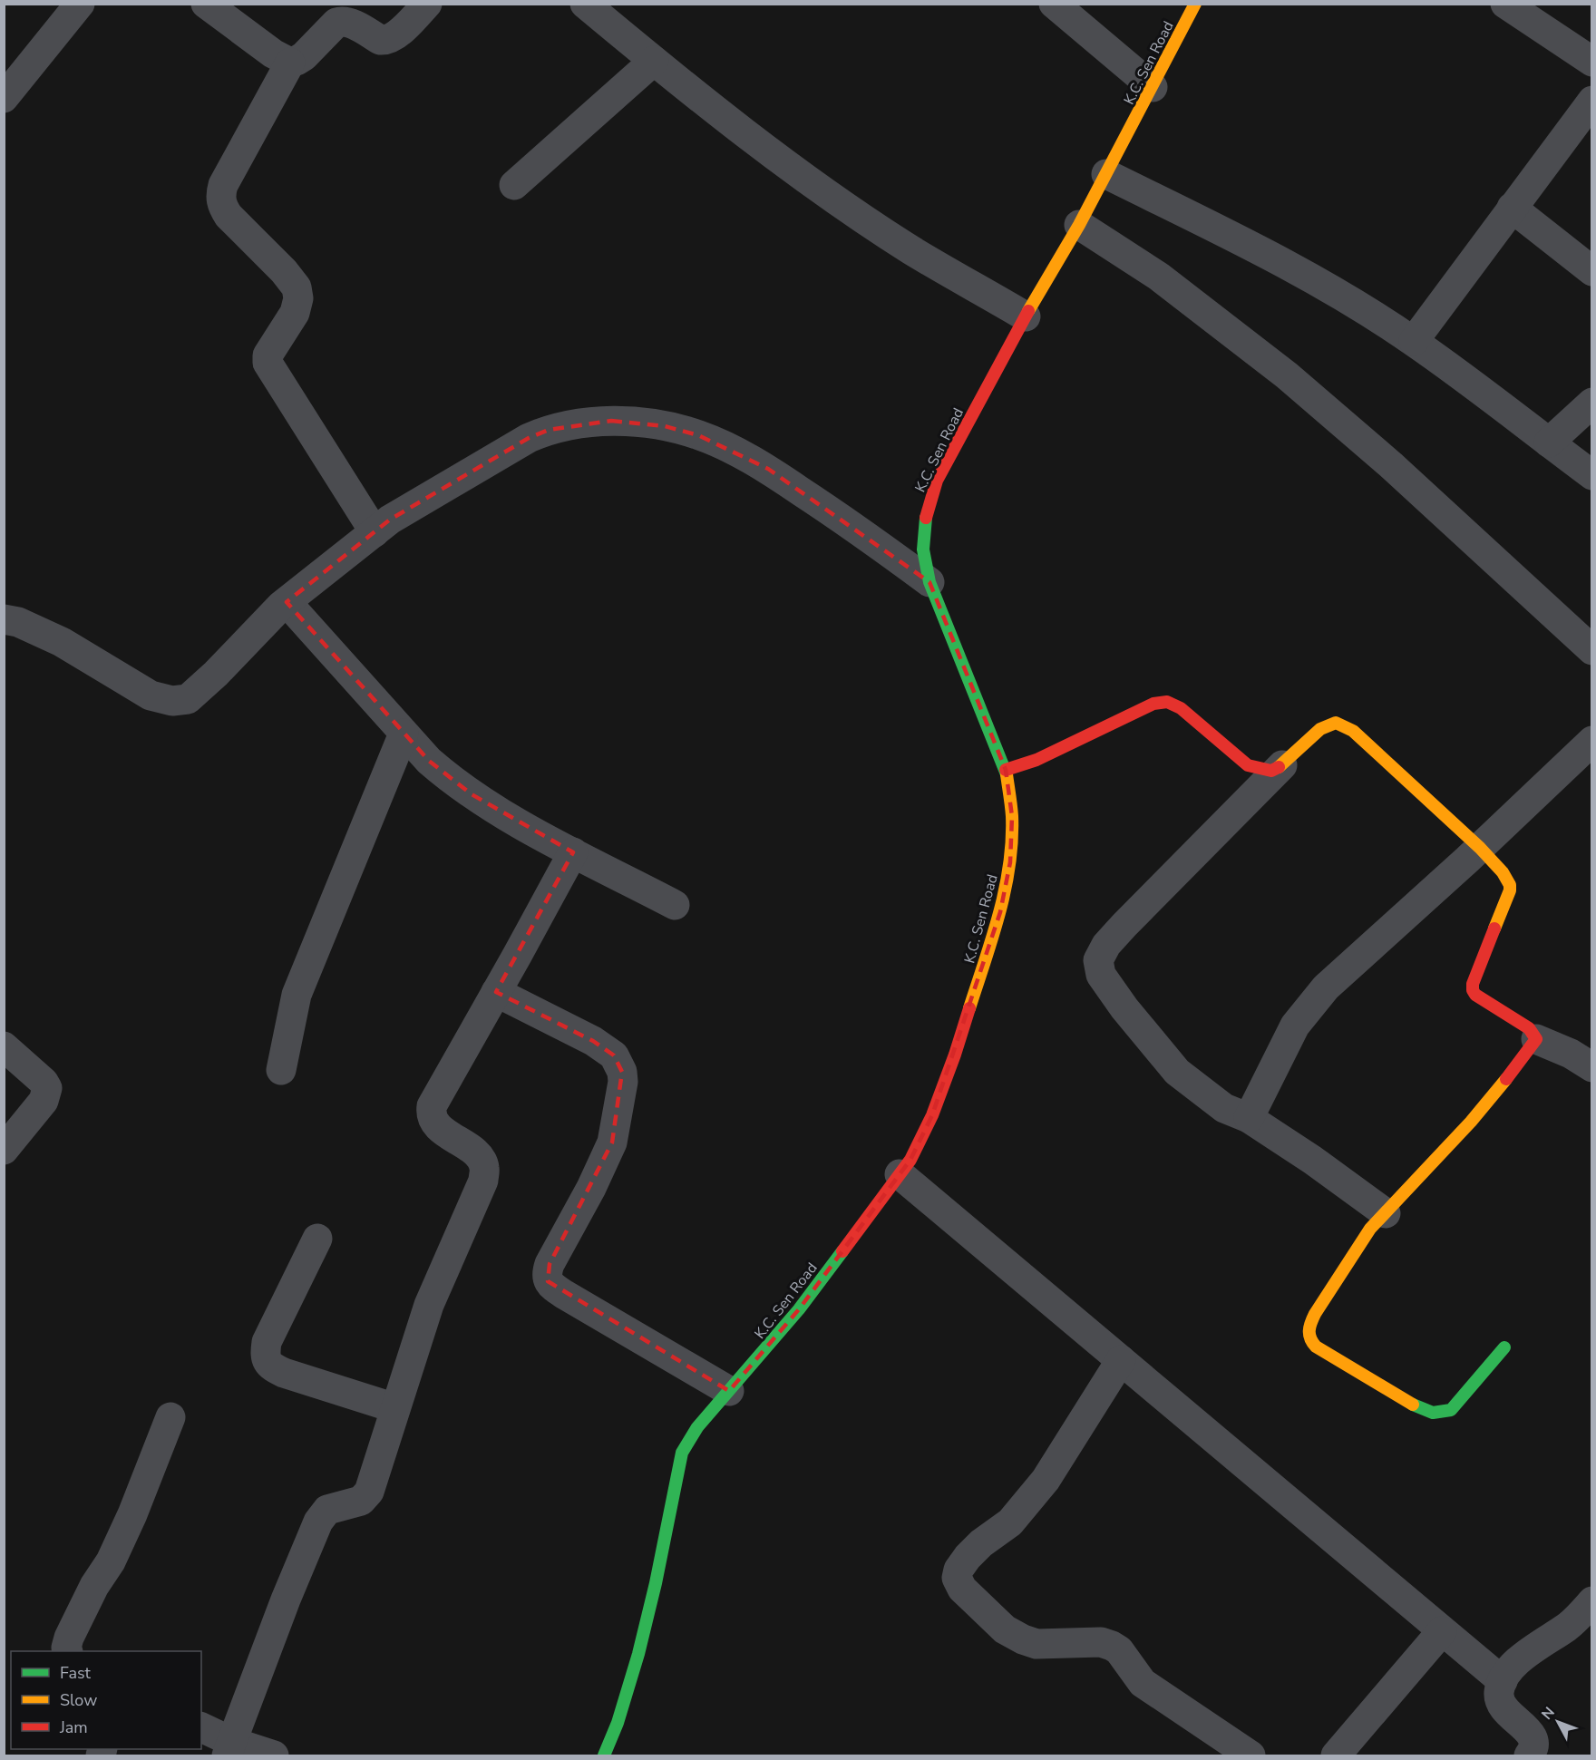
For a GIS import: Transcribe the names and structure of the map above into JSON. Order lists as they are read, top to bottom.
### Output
{
  "streets": {
    "street": ["K.C. Sen Road"]
  },
  "legend": ["Fast", "Slow", "Jam"],
  "north": "top left"
}
